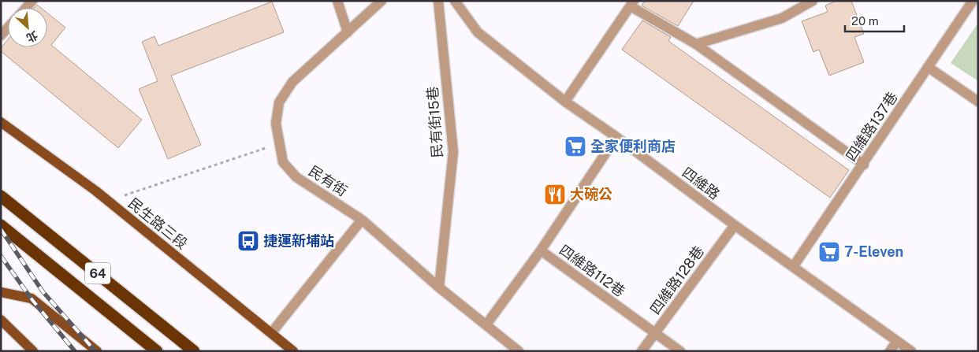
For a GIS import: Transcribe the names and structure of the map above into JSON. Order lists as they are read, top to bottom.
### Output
{
  "streets": {
    "highway": ["64"],
    "main road": ["民生路三段"],
    "street": [
      "民有街15巷",
      "四維路137巷",
      "民有街",
      "四維路",
      "四維路112巷",
      "四維路128巷"
    ]
  },
  "crossings": [
    ["民有街15巷", "民有街"],
    ["四維路137巷", "四維路"],
    ["四維路", "四維路112巷"],
    ["四維路", "四維路128巷"],
    ["四維路112巷", "四維路128巷"]
  ],
  "places": {
    "supermarket": ["全家便利商店", "7-Eleven"],
    "restaurant": ["大碗公"],
    "bus stop": ["捷運新埔站"]
  },
  "scale_bar": "20 m",
  "north": "bottom right"
}
